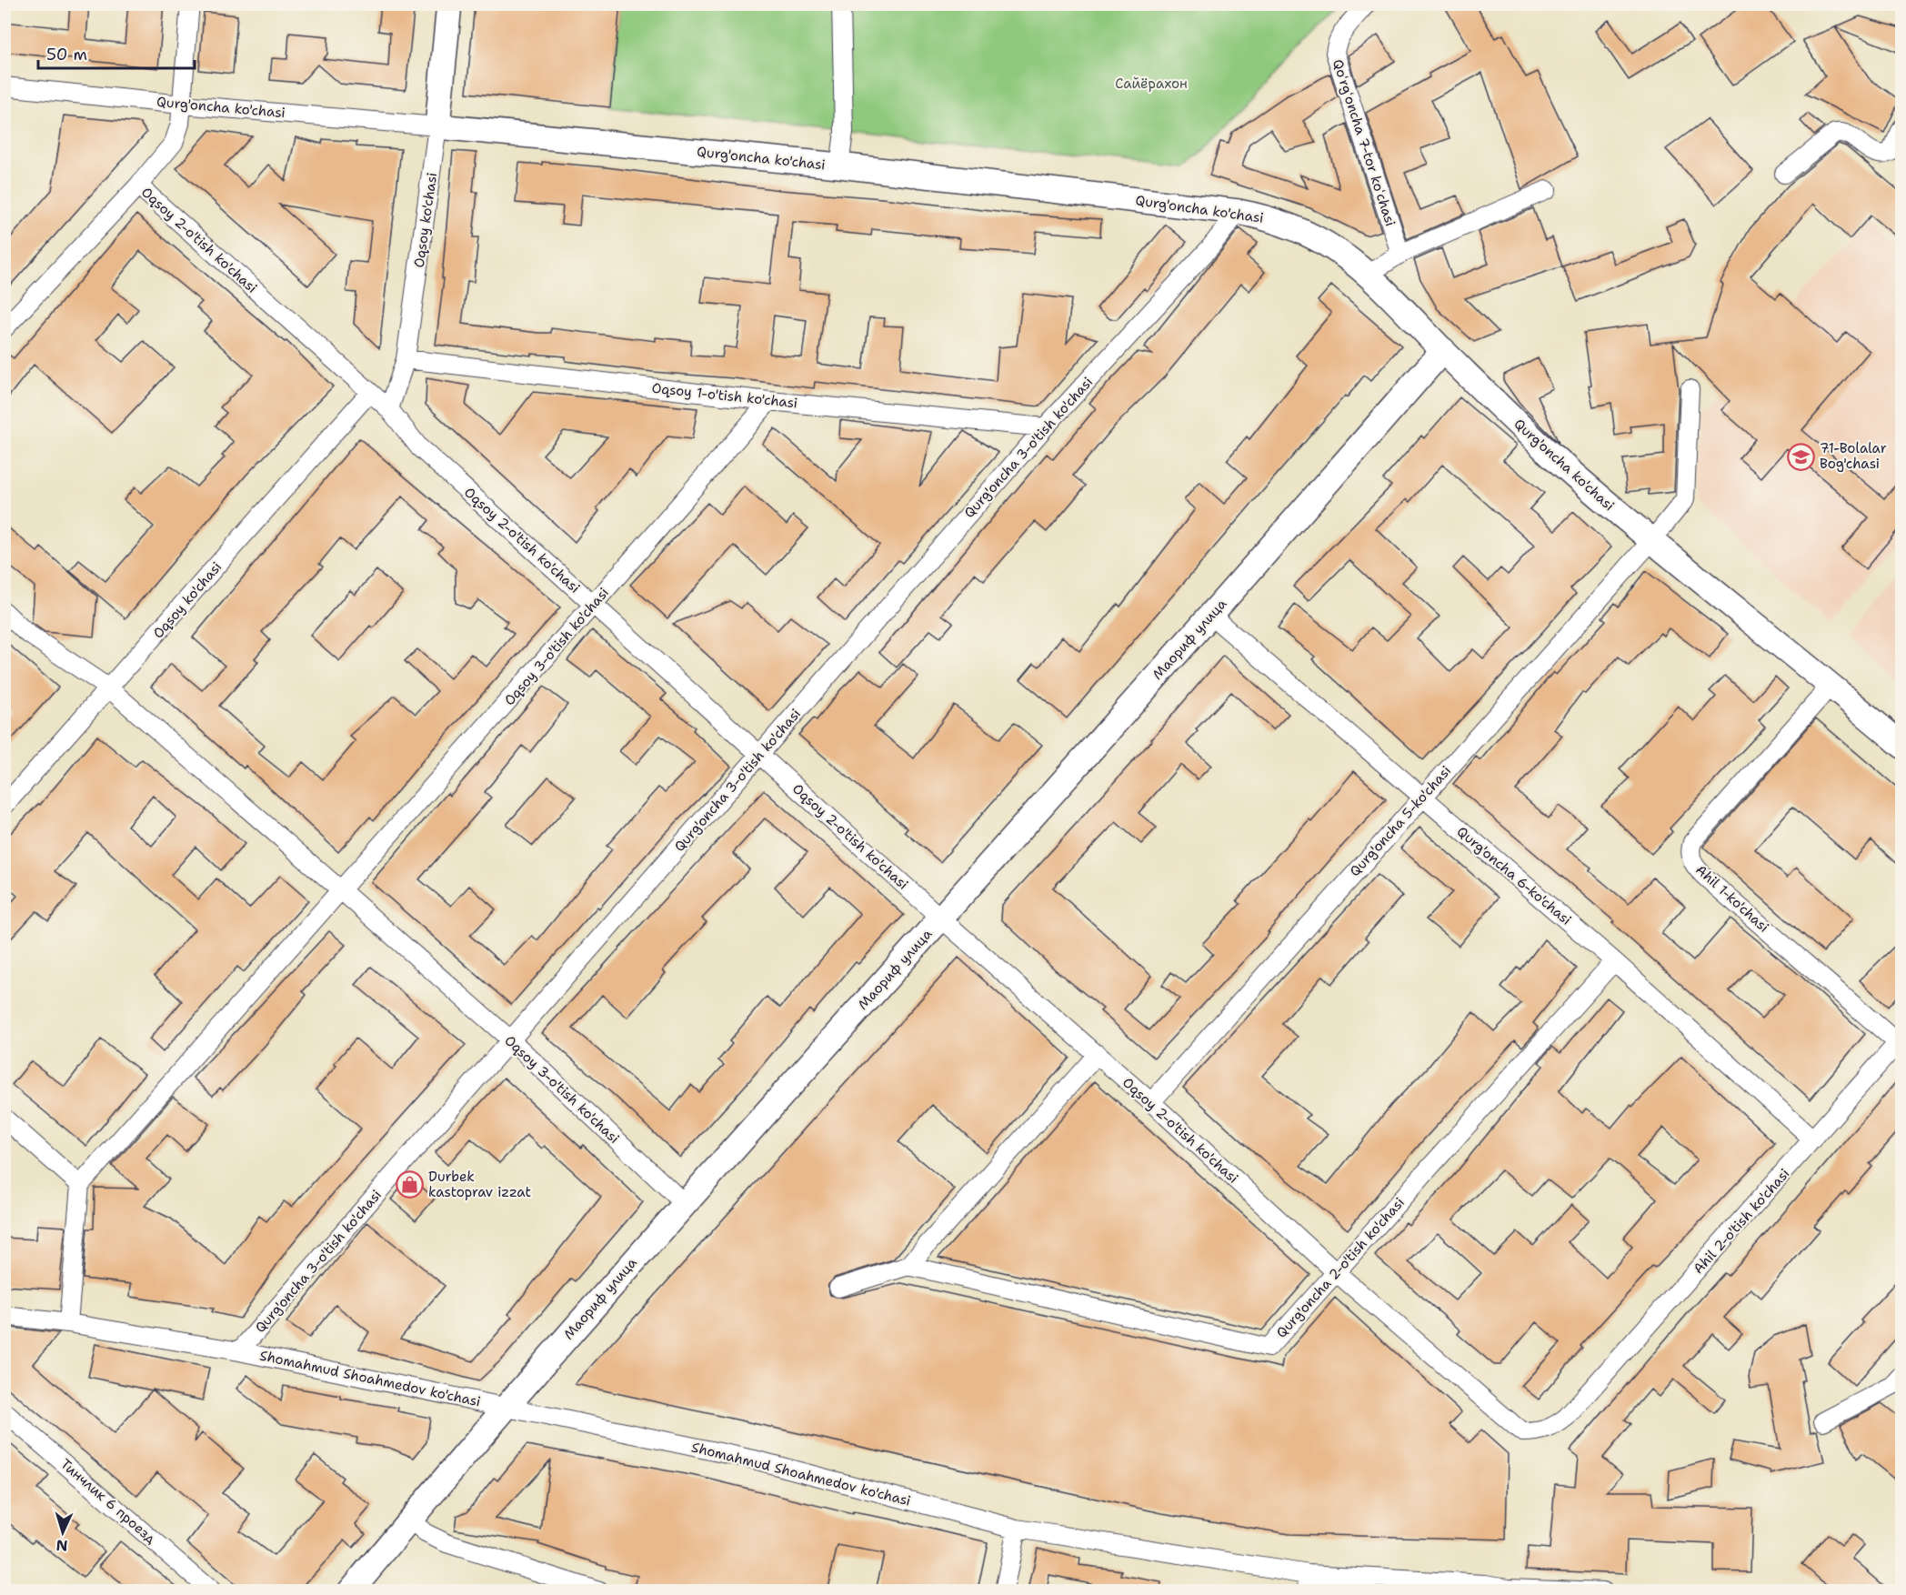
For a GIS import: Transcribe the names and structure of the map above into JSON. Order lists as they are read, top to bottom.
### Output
{
  "streets": {
    "street": [
      "Qurg'oncha ko'chasi",
      "Qoʻrgʻoncha 7-tor koʻchasi",
      "Oqsoy ko'chasi",
      "Oqsoy 2-o'tish ko'chasi",
      "Oqsoy 1-o'tish ko'chasi",
      "Qurg'oncha 3-o'tish ko'chasi",
      "Маориф улица",
      "Oqsoy 3-o'tish ko'chasi",
      "Qurg'oncha 5-ko'chasi",
      "Qurg'oncha 6-ko'chasi",
      "Ahil 1-ko'chasi",
      "Ahil 2-o'tish ko'chasi",
      "Qurg'oncha 2-o'tish ko'chasi",
      "Shomahmud Shoahmedov ko'chasi",
      "Тинчлик 6 проезд"
    ]
  },
  "crossings": [
    ["Qurg'oncha ko'chasi", "Oqsoy ko'chasi"],
    ["Qurg'oncha ko'chasi", "Qurg'oncha 3-o'tish ko'chasi"],
    ["Qurg'oncha ko'chasi", "Маориф улица"],
    ["Qurg'oncha ko'chasi", "Qurg'oncha 5-ko'chasi"],
    ["Qurg'oncha ko'chasi", "Ahil 1-ko'chasi"],
    ["Oqsoy ko'chasi", "Oqsoy 2-o'tish ko'chasi"],
    ["Oqsoy ko'chasi", "Oqsoy 1-o'tish ko'chasi"],
    ["Oqsoy ko'chasi", "Oqsoy 3-o'tish ko'chasi"],
    ["Oqsoy 2-o'tish ko'chasi", "Qurg'oncha 3-o'tish ko'chasi"],
    ["Oqsoy 2-o'tish ko'chasi", "Маориф улица"],
    ["Oqsoy 2-o'tish ko'chasi", "Oqsoy 3-o'tish ko'chasi"],
    ["Oqsoy 2-o'tish ko'chasi", "Qurg'oncha 5-ko'chasi"],
    ["Oqsoy 2-o'tish ko'chasi", "Ahil 2-o'tish ko'chasi"],
    ["Oqsoy 2-o'tish ko'chasi", "Qurg'oncha 2-o'tish ko'chasi"],
    ["Oqsoy 1-o'tish ko'chasi", "Qurg'oncha 3-o'tish ko'chasi"],
    ["Oqsoy 1-o'tish ko'chasi", "Oqsoy 3-o'tish ko'chasi"],
    ["Qurg'oncha 3-o'tish ko'chasi", "Oqsoy 3-o'tish ko'chasi"],
    ["Qurg'oncha 3-o'tish ko'chasi", "Shomahmud Shoahmedov ko'chasi"],
    ["Маориф улица", "Oqsoy 3-o'tish ko'chasi"],
    ["Маориф улица", "Qurg'oncha 6-ko'chasi"],
    ["Маориф улица", "Shomahmud Shoahmedov ko'chasi"],
    ["Qurg'oncha 5-ko'chasi", "Qurg'oncha 6-ko'chasi"],
    ["Qurg'oncha 6-ko'chasi", "Ahil 2-o'tish ko'chasi"],
    ["Qurg'oncha 6-ko'chasi", "Qurg'oncha 2-o'tish ko'chasi"],
    ["Ahil 1-ko'chasi", "Ahil 2-o'tish ko'chasi"]
  ],
  "parks": ["Сайёрахон"],
  "places": {
    "school or university": ["71-Bolalar Bog'chasi"],
    "shop": ["Durbek kastoprav izzat"]
  },
  "scale_bar": "50 m",
  "north": "bottom"
}
